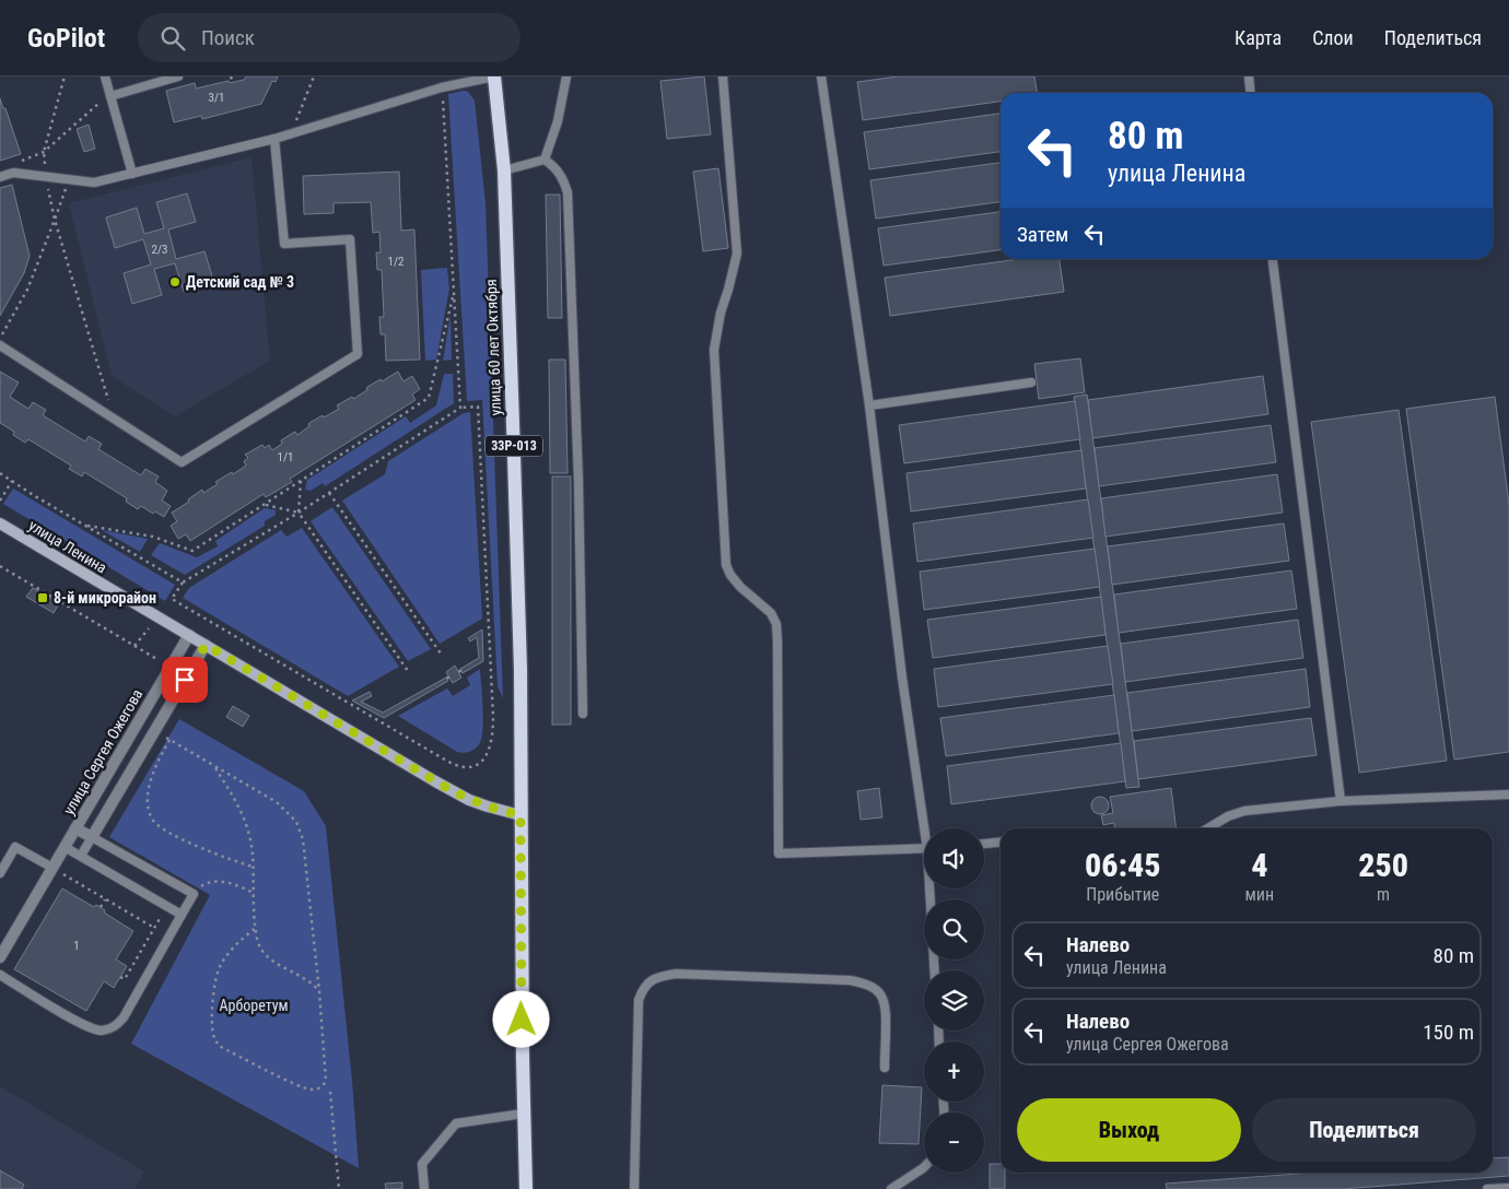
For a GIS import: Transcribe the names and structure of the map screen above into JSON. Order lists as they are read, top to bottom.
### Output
{
  "streets": {
    "main road": ["улица 60 лет Октября", "33Р-013", "улица Ленина"],
    "street": ["улица Сергея Ожегова"]
  },
  "crossings": [
    ["улица 60 лет Октября", "33Р-013"],
    ["улица 60 лет Октября", "улица Ленина"],
    ["33Р-013", "улица Ленина"],
    ["улица Ленина", "улица Сергея Ожегова"]
  ],
  "parks": ["Арборетум"],
  "places": {
    "other": ["Детский сад № 3"],
    "transit": ["8-й микрорайон"]
  },
  "house_numbers": [
    "3/1",
    "2/3",
    "1/2",
    "1/1",
    "1"
  ],
  "page": {
    "header": "GoPilot",
    "search": "Поиск",
    "nav": ["Карта", "Слои", "Поделиться"],
    "turn": ["80 m", "улица Ленина"],
    "then": "Затем",
    "map_buttons": ["+", "−"],
    "eta": [
      "06:45",
      "Прибытие",
      "4",
      "мин",
      "250",
      "m"
    ],
    "list": [
      {
        "name": "Налево",
        "note": "улица Ленина",
        "value": "80 m"
      },
      {
        "name": "Налево",
        "note": "улица Сергея Ожегова",
        "value": "150 m"
      }
    ],
    "buttons": ["Выход", "Поделиться"]
  }
}
